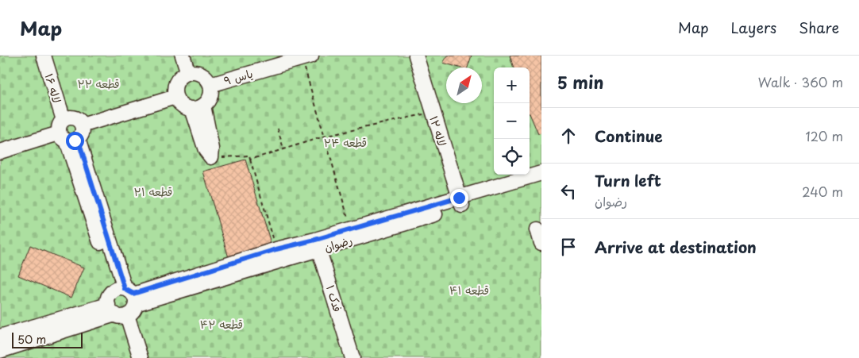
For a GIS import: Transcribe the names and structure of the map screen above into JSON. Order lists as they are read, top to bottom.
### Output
{
  "streets": {
    "lane": [
      "یاس ۹",
      "لاله ۱۶",
      "لاله ۱۲",
      "رضوان",
      "فدک ۱"
    ]
  },
  "crossings": [
    ["لاله ۱۶", "رضوان"],
    ["لاله ۱۲", "رضوان"],
    ["رضوان", "فدک ۱"]
  ],
  "parks": [
    "قطعه ۲۲",
    "قطعه ۲۴",
    "قطعه ۲۱",
    "قطعه ۴۱",
    "قطعه ۴۲"
  ],
  "scale_bar": "50 m",
  "north": "top right",
  "page": {
    "header": "Map",
    "nav": ["Map", "Layers", "Share"],
    "heading": ["5 min", "Walk · 360 m"],
    "map_buttons": ["+", "−"],
    "list": [
      ["Continue", "120 m"],
      ["Turn left", "رضوان", "240 m"],
      "Arrive at destination"
    ],
    "scale": "50 m"
  }
}
